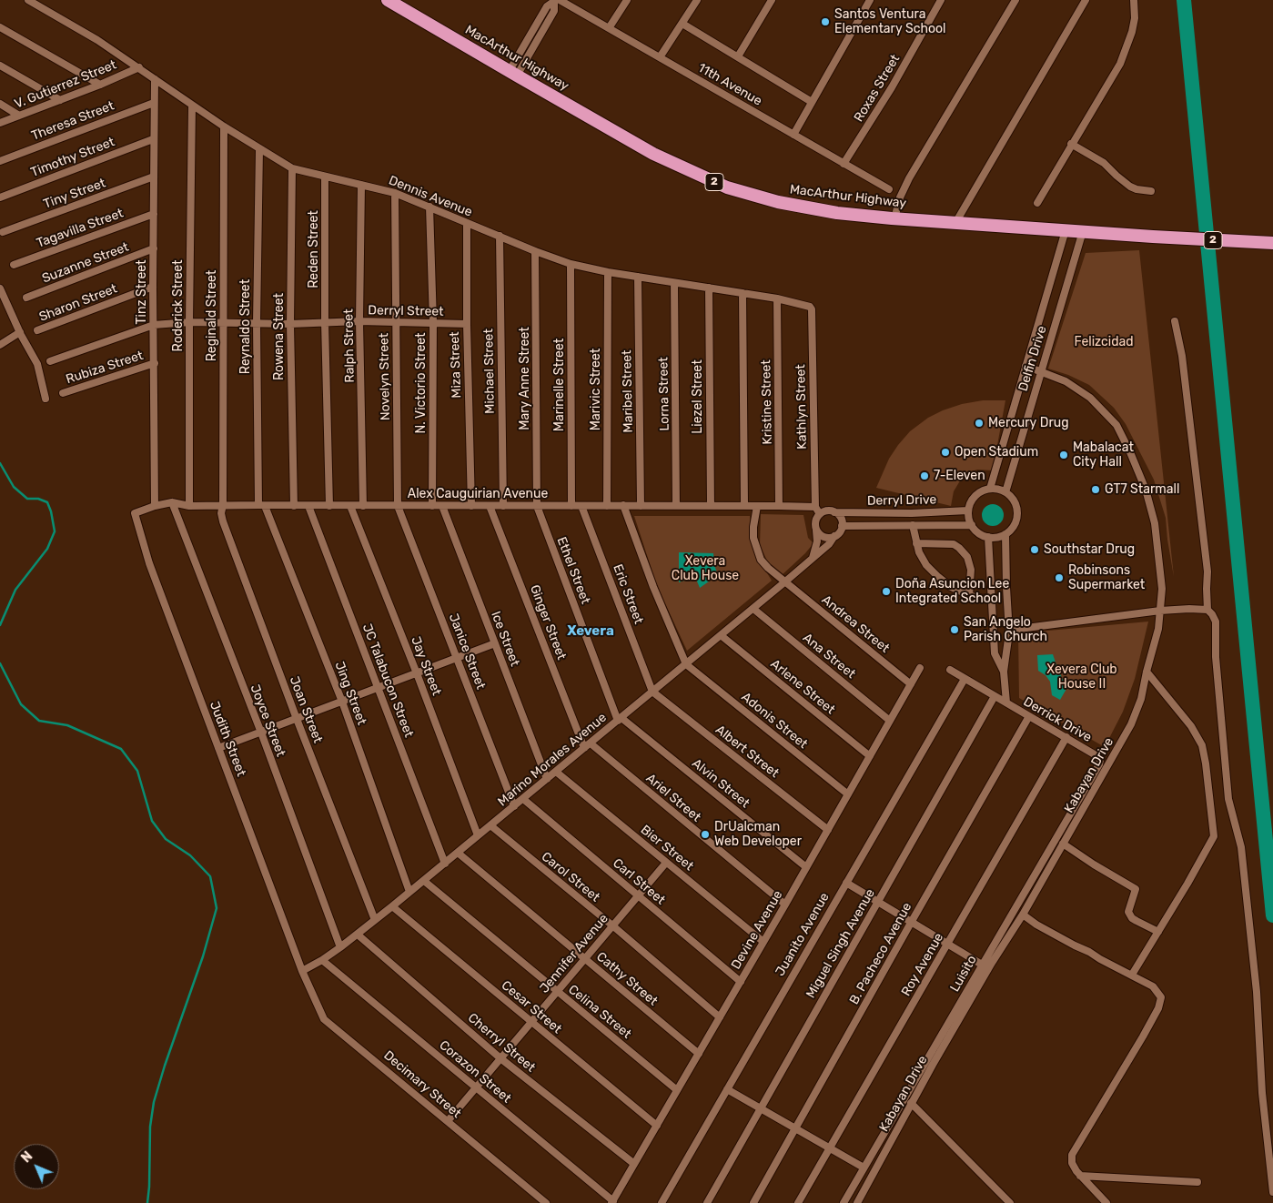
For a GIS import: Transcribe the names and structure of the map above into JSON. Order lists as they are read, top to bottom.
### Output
{
  "streets": {
    "highway": ["MacArthur Highway", "2"],
    "street": [
      "V. Gutierrez Street",
      "11th Avenue",
      "Roxas Street",
      "Theresa Street",
      "Timothy Street",
      "Tiny Street",
      "Dennis Avenue",
      "Tagavilla Street",
      "Reden Street",
      "Suzanne Street",
      "Tinz Street",
      "Sharon Street",
      "Roderick Street",
      "Derryl Street",
      "Reginald Street",
      "Reynaldo Street",
      "Rowena Street",
      "Ralph Street",
      "Delfin Drive",
      "Miza Street",
      "Rubiza Street",
      "Michael Street",
      "Novelyn Street",
      "Mary Anne Street",
      "N. Victorio Street",
      "Marinelle Street",
      "Marivic Street",
      "Maribel Street",
      "Lorna Street",
      "Liezel Street",
      "Kristine Street",
      "Kathlyn Street",
      "Alex Cauguirian Avenue",
      "Derryl Drive",
      "Ethel Street",
      "Eric Street",
      "Ginger Street",
      "Andrea Street",
      "Ice Street",
      "Janice Street",
      "Ana Street",
      "Jay Street",
      "JC Talabucon Street",
      "Arlene Street",
      "Jing Street",
      "Joan Street",
      "Derrick Drive",
      "Joyce Street",
      "Adonis Street",
      "Judith Street",
      "Albert Street",
      "Marino Morales Avenue",
      "Kabayan Drive",
      "Alvin Street",
      "Ariel Street",
      "Bier Street",
      "Carol Street",
      "Carl Street",
      "Devine Avenue",
      "Juanito Avenue",
      "Miguel Singh Avenue",
      "Jennifer Avenue",
      "B. Pacheco Avenue",
      "Roy Avenue",
      "Luisito",
      "Cathy Street",
      "Cesar Street",
      "Celina Street",
      "Cherryl Street",
      "Corazon Street",
      "Decimary Street"
    ]
  },
  "crossings": [
    ["MacArthur Highway", "Delfin Drive"],
    ["V. Gutierrez Street", "Dennis Avenue"],
    ["11th Avenue", "Roxas Street"],
    ["Theresa Street", "Tinz Street"],
    ["Timothy Street", "Tinz Street"],
    ["Tiny Street", "Tinz Street"],
    ["Dennis Avenue", "Reden Street"],
    ["Dennis Avenue", "Tinz Street"],
    ["Dennis Avenue", "Roderick Street"],
    ["Dennis Avenue", "Reginald Street"],
    ["Dennis Avenue", "Reynaldo Street"],
    ["Dennis Avenue", "Rowena Street"],
    ["Dennis Avenue", "Ralph Street"],
    ["Dennis Avenue", "Miza Street"],
    ["Dennis Avenue", "Michael Street"],
    ["Dennis Avenue", "Novelyn Street"],
    ["Dennis Avenue", "Mary Anne Street"],
    ["Dennis Avenue", "N. Victorio Street"],
    ["Dennis Avenue", "Marinelle Street"],
    ["Dennis Avenue", "Marivic Street"],
    ["Dennis Avenue", "Maribel Street"],
    ["Dennis Avenue", "Lorna Street"],
    ["Dennis Avenue", "Liezel Street"],
    ["Dennis Avenue", "Kristine Street"],
    ["Dennis Avenue", "Kathlyn Street"],
    ["Tagavilla Street", "Tinz Street"],
    ["Reden Street", "Derryl Street"],
    ["Reden Street", "Alex Cauguirian Avenue"],
    ["Suzanne Street", "Tinz Street"],
    ["Tinz Street", "Sharon Street"],
    ["Tinz Street", "Derryl Street"],
    ["Tinz Street", "Rubiza Street"],
    ["Tinz Street", "Alex Cauguirian Avenue"],
    ["Roderick Street", "Derryl Street"],
    ["Roderick Street", "Alex Cauguirian Avenue"],
    ["Derryl Street", "Reginald Street"],
    ["Derryl Street", "Reynaldo Street"],
    ["Derryl Street", "Rowena Street"],
    ["Derryl Street", "Ralph Street"],
    ["Derryl Street", "Miza Street"],
    ["Derryl Street", "Novelyn Street"],
    ["Derryl Street", "N. Victorio Street"],
    ["Reginald Street", "Alex Cauguirian Avenue"],
    ["Reginald Street", "Joan Street"],
    ["Reynaldo Street", "Alex Cauguirian Avenue"],
    ["Reynaldo Street", "Jing Street"],
    ["Rowena Street", "Alex Cauguirian Avenue"],
    ["Ralph Street", "Alex Cauguirian Avenue"],
    ["Delfin Drive", "Derryl Drive"],
    ["Delfin Drive", "Derrick Drive"],
    ["Delfin Drive", "Kabayan Drive"],
    ["Miza Street", "Alex Cauguirian Avenue"],
    ["Michael Street", "Alex Cauguirian Avenue"],
    ["Novelyn Street", "Alex Cauguirian Avenue"],
    ["Novelyn Street", "Janice Street"],
    ["Mary Anne Street", "Alex Cauguirian Avenue"],
    ["Mary Anne Street", "Ethel Street"],
    ["N. Victorio Street", "Alex Cauguirian Avenue"],
    ["Marinelle Street", "Alex Cauguirian Avenue"],
    ["Marivic Street", "Alex Cauguirian Avenue"],
    ["Maribel Street", "Alex Cauguirian Avenue"],
    ["Lorna Street", "Alex Cauguirian Avenue"],
    ["Liezel Street", "Alex Cauguirian Avenue"],
    ["Kristine Street", "Alex Cauguirian Avenue"],
    ["Kathlyn Street", "Alex Cauguirian Avenue"],
    ["Alex Cauguirian Avenue", "Ethel Street"],
    ["Alex Cauguirian Avenue", "Eric Street"],
    ["Alex Cauguirian Avenue", "Ginger Street"],
    ["Alex Cauguirian Avenue", "Andrea Street"],
    ["Alex Cauguirian Avenue", "Ice Street"],
    ["Alex Cauguirian Avenue", "Janice Street"],
    ["Alex Cauguirian Avenue", "Jay Street"],
    ["Alex Cauguirian Avenue", "JC Talabucon Street"],
    ["Alex Cauguirian Avenue", "Jing Street"],
    ["Alex Cauguirian Avenue", "Joan Street"],
    ["Alex Cauguirian Avenue", "Joyce Street"],
    ["Alex Cauguirian Avenue", "Judith Street"],
    ["Derryl Drive", "Derrick Drive"],
    ["Derryl Drive", "Marino Morales Avenue"],
    ["Ethel Street", "Marino Morales Avenue"],
    ["Ethel Street", "Alvin Street"],
    ["Eric Street", "Albert Street"],
    ["Eric Street", "Marino Morales Avenue"],
    ["Ginger Street", "Marino Morales Avenue"],
    ["Ginger Street", "Ariel Street"],
    ["Andrea Street", "Marino Morales Avenue"],
    ["Andrea Street", "Devine Avenue"],
    ["Ice Street", "Marino Morales Avenue"],
    ["Janice Street", "Marino Morales Avenue"],
    ["Ana Street", "Marino Morales Avenue"],
    ["Ana Street", "Devine Avenue"],
    ["Jay Street", "Marino Morales Avenue"],
    ["JC Talabucon Street", "Marino Morales Avenue"],
    ["Arlene Street", "Marino Morales Avenue"],
    ["Arlene Street", "Devine Avenue"],
    ["Jing Street", "Marino Morales Avenue"],
    ["Joan Street", "Marino Morales Avenue"],
    ["Derrick Drive", "Juanito Avenue"],
    ["Derrick Drive", "Miguel Singh Avenue"],
    ["Derrick Drive", "B. Pacheco Avenue"],
    ["Derrick Drive", "Roy Avenue"],
    ["Derrick Drive", "Luisito"],
    ["Joyce Street", "Marino Morales Avenue"],
    ["Adonis Street", "Marino Morales Avenue"],
    ["Adonis Street", "Devine Avenue"],
    ["Judith Street", "Marino Morales Avenue"],
    ["Judith Street", "Decimary Street"],
    ["Albert Street", "Marino Morales Avenue"],
    ["Albert Street", "Devine Avenue"],
    ["Marino Morales Avenue", "Alvin Street"],
    ["Marino Morales Avenue", "Ariel Street"],
    ["Marino Morales Avenue", "Bier Street"],
    ["Marino Morales Avenue", "Carol Street"],
    ["Marino Morales Avenue", "Carl Street"],
    ["Marino Morales Avenue", "Cathy Street"],
    ["Marino Morales Avenue", "Cesar Street"],
    ["Marino Morales Avenue", "Celina Street"],
    ["Marino Morales Avenue", "Cherryl Street"],
    ["Marino Morales Avenue", "Corazon Street"],
    ["Marino Morales Avenue", "Decimary Street"],
    ["Alvin Street", "Devine Avenue"],
    ["Ariel Street", "Devine Avenue"],
    ["Bier Street", "Devine Avenue"],
    ["Bier Street", "Jennifer Avenue"],
    ["Carol Street", "Devine Avenue"],
    ["Carol Street", "Jennifer Avenue"],
    ["Carl Street", "Devine Avenue"],
    ["Carl Street", "Jennifer Avenue"],
    ["Devine Avenue", "Cathy Street"],
    ["Devine Avenue", "Cesar Street"],
    ["Devine Avenue", "Celina Street"],
    ["Devine Avenue", "Cherryl Street"],
    ["Devine Avenue", "Corazon Street"],
    ["Jennifer Avenue", "Cathy Street"],
    ["Jennifer Avenue", "Cesar Street"],
    ["Jennifer Avenue", "Celina Street"],
    ["Jennifer Avenue", "Cherryl Street"],
    ["Jennifer Avenue", "Corazon Street"],
    ["Jennifer Avenue", "Decimary Street"]
  ],
  "districts": ["Xevera"],
  "parks": ["Felizcidad", "Xevera Club House", "Xevera Club House II"],
  "places": [
    "Santos Ventura Elementary School",
    "Mercury Drug",
    "Open Stadium",
    "Mabalacat City Hall",
    "7-Eleven",
    "GT7 Starmall",
    "Southstar Drug",
    "Robinsons Supermarket",
    "Doña Asuncion Lee Integrated School",
    "San Angelo Parish Church",
    "DrUalcman Web Developer"
  ],
  "north": "top left"
}
